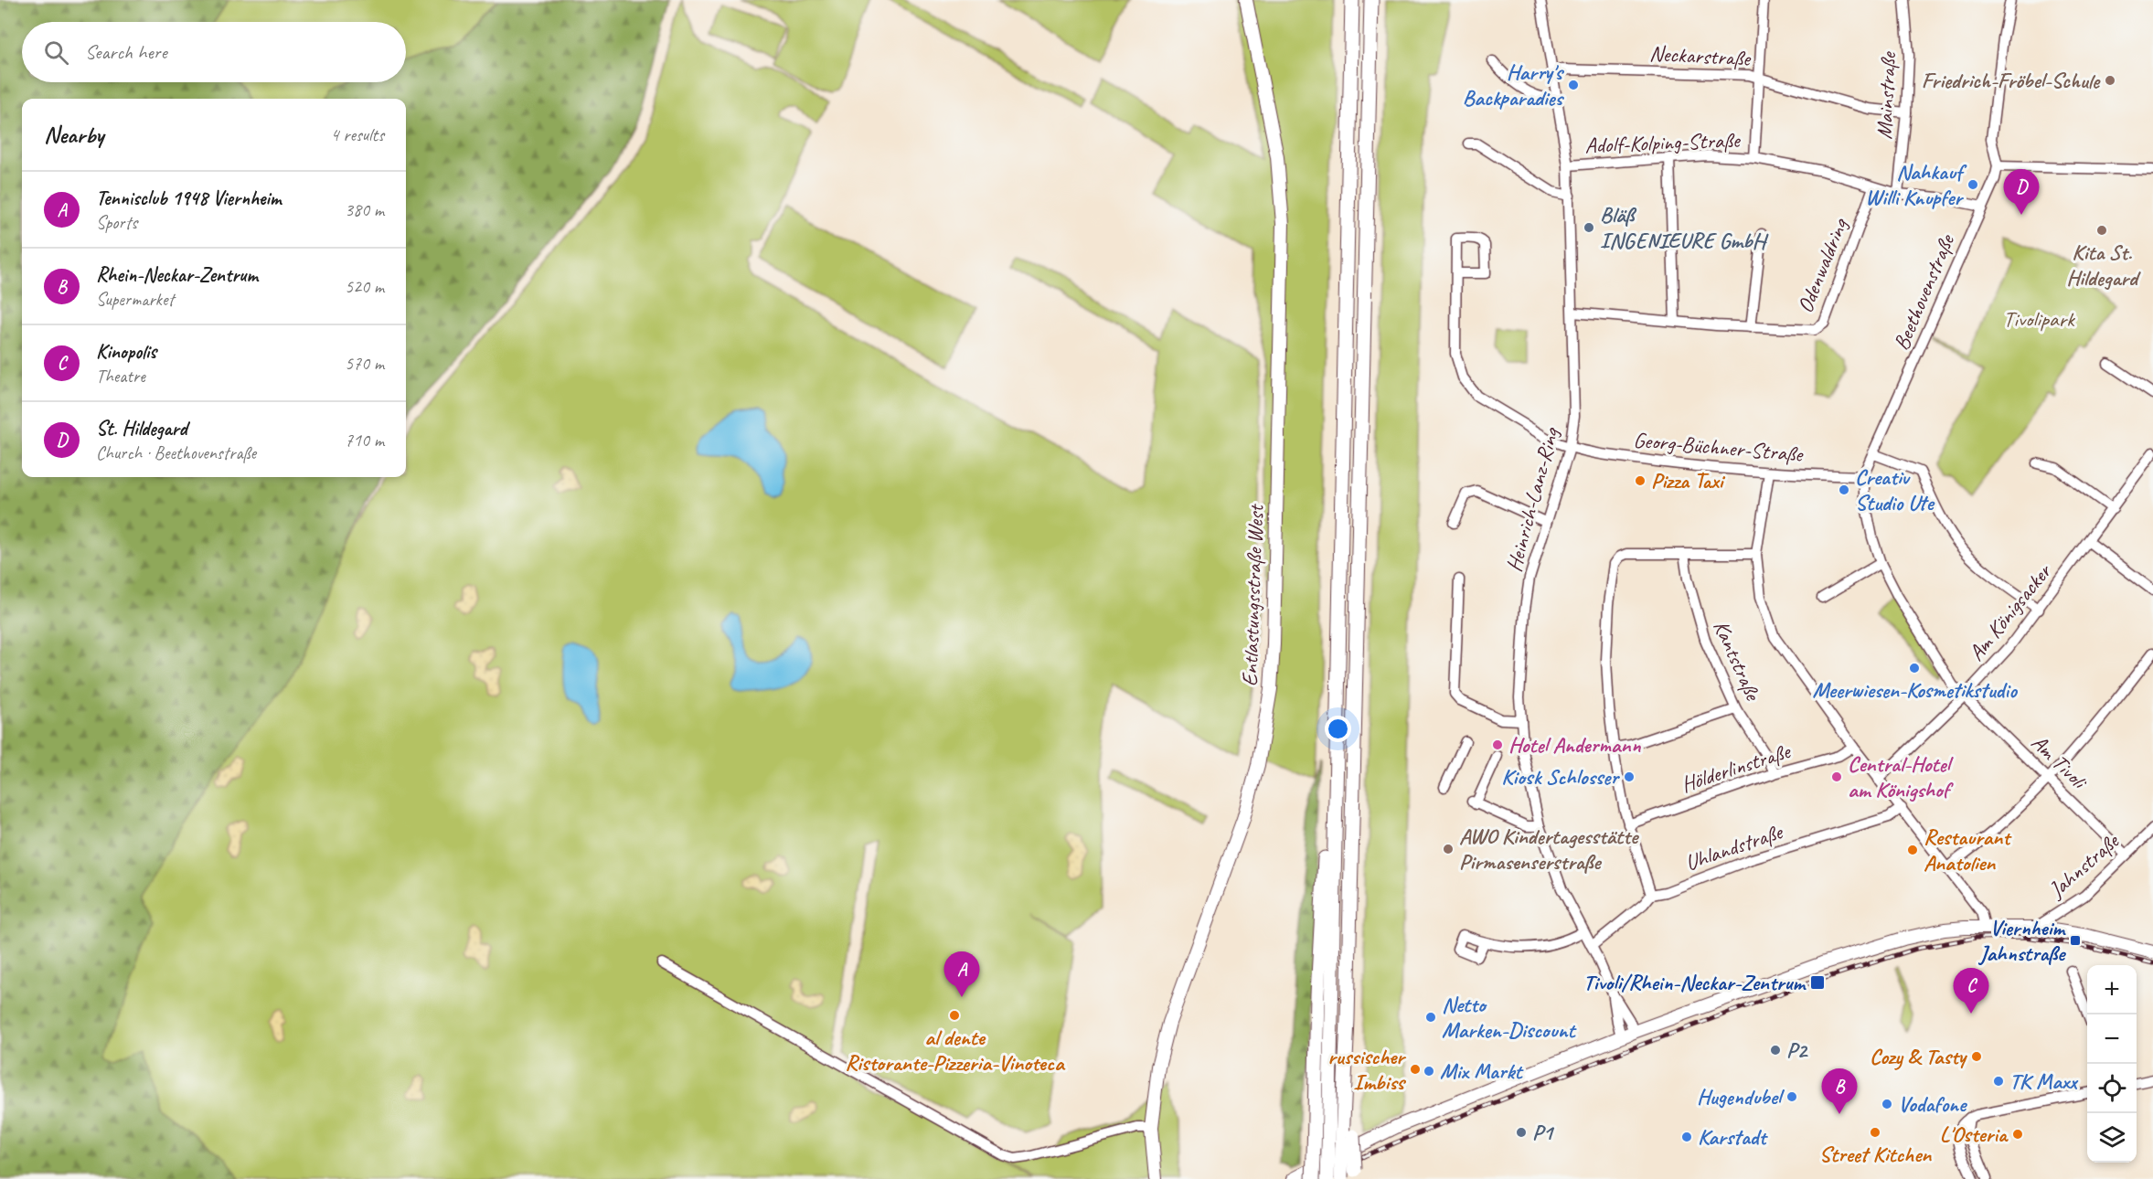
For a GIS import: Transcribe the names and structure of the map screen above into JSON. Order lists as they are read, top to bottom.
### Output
{
  "streets": {
    "main road": ["Entlastungsstraße West"],
    "street": [
      "Neckarstraße",
      "Mainstraße",
      "Adolf-Kolping-Straße",
      "Odenwaldring",
      "Beethovenstraße",
      "Georg-Büchner-Straße",
      "Heinrich-Lanz-Ring",
      "Am Königsacker",
      "Kantstraße",
      "Am Tivoli",
      "Hölderlinstraße",
      "Uhlandstraße",
      "Jahnstraße"
    ]
  },
  "crossings": [
    ["Neckarstraße", "Mainstraße"],
    ["Neckarstraße", "Heinrich-Lanz-Ring"],
    ["Mainstraße", "Adolf-Kolping-Straße"],
    ["Adolf-Kolping-Straße", "Odenwaldring"],
    ["Adolf-Kolping-Straße", "Beethovenstraße"],
    ["Adolf-Kolping-Straße", "Heinrich-Lanz-Ring"],
    ["Odenwaldring", "Heinrich-Lanz-Ring"],
    ["Beethovenstraße", "Georg-Büchner-Straße"],
    ["Beethovenstraße", "Am Königsacker"],
    ["Beethovenstraße", "Am Tivoli"],
    ["Georg-Büchner-Straße", "Heinrich-Lanz-Ring"],
    ["Heinrich-Lanz-Ring", "Uhlandstraße"],
    ["Am Königsacker", "Am Tivoli"],
    ["Kantstraße", "Hölderlinstraße"],
    ["Am Tivoli", "Jahnstraße"]
  ],
  "parks": ["Tivolipark"],
  "places": {
    "other": [
      "Friedrich-Fröbel-Schule",
      "Harry's Backparadies",
      "Nahkauf Willi Knupfer",
      "Bläß INGENIEURE GmbH",
      "Kita St. Hildegard",
      "Pizza Taxi",
      "Creativ Studio Ute",
      "Meerwiesen-Kosmetikstudio",
      "Hotel Andermann",
      "Kiosk Schlosser",
      "Central-Hotel am Königshof",
      "AWO Kindertagesstätte Pirmasenserstraße",
      "Restaurant Anatolien",
      "al dente Ristorante-Pizzeria-Vinoteca",
      "Netto Marken-Discount",
      "P2",
      "Cozy & Tasty",
      "russischer Imbiss",
      "Mix Markt",
      "TK Maxx",
      "Hugendubel",
      "Vodafone",
      "P1",
      "Street Kitchen",
      "L'Osteria",
      "Karstadt"
    ],
    "transit": ["Viernheim Jahnstraße", "Tivoli/Rhein-Neckar-Zentrum"]
  },
  "page": {
    "search": "Search here",
    "heading": ["Nearby", "4 results"],
    "pins": [
      "D",
      "A",
      "C",
      "B"
    ],
    "list": [
      {
        "mark": "A",
        "name": "Tennisclub 1948 Viernheim",
        "note": "Sports",
        "value": "380 m"
      },
      {
        "mark": "B",
        "name": "Rhein-Neckar-Zentrum",
        "note": "Supermarket",
        "value": "520 m"
      },
      {
        "mark": "C",
        "name": "Kinopolis",
        "note": "Theatre",
        "value": "570 m"
      },
      {
        "mark": "D",
        "name": "St. Hildegard",
        "note": "Church · Beethovenstraße",
        "value": "710 m"
      }
    ],
    "map_buttons": ["+", "−"]
  }
}
